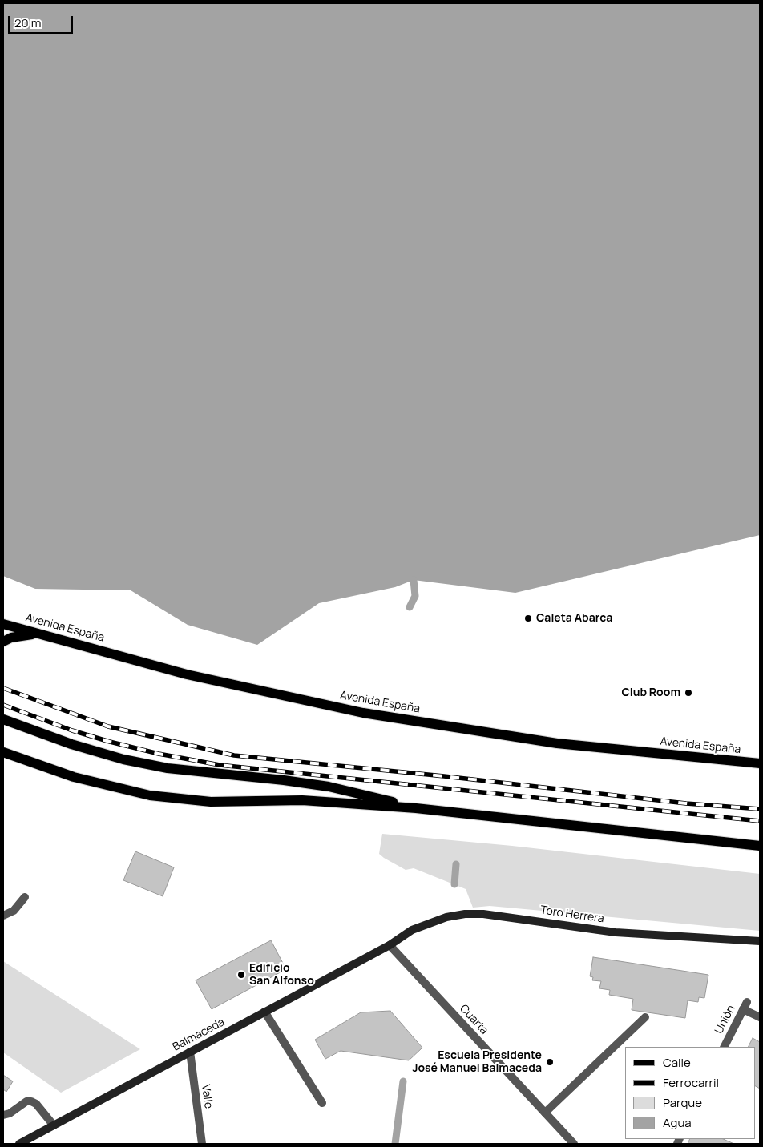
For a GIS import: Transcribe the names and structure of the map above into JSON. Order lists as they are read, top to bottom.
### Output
{
  "streets": {
    "main road": ["Avenida España"],
    "street": [
      "Toro Herrera",
      "Cuarta",
      "Unión",
      "Balmaceda",
      "Valle"
    ]
  },
  "crossings": [
    ["Toro Herrera", "Cuarta"],
    ["Toro Herrera", "Balmaceda"],
    ["Cuarta", "Balmaceda"],
    ["Balmaceda", "Valle"]
  ],
  "places": [
    "Caleta Abarca",
    "Club Room",
    "Edificio San Alfonso",
    "Escuela Presidente José Manuel Balmaceda"
  ],
  "legend": [
    "Calle",
    "Ferrocarril",
    "Parque",
    "Agua"
  ],
  "scale_bar": "20 m"
}
